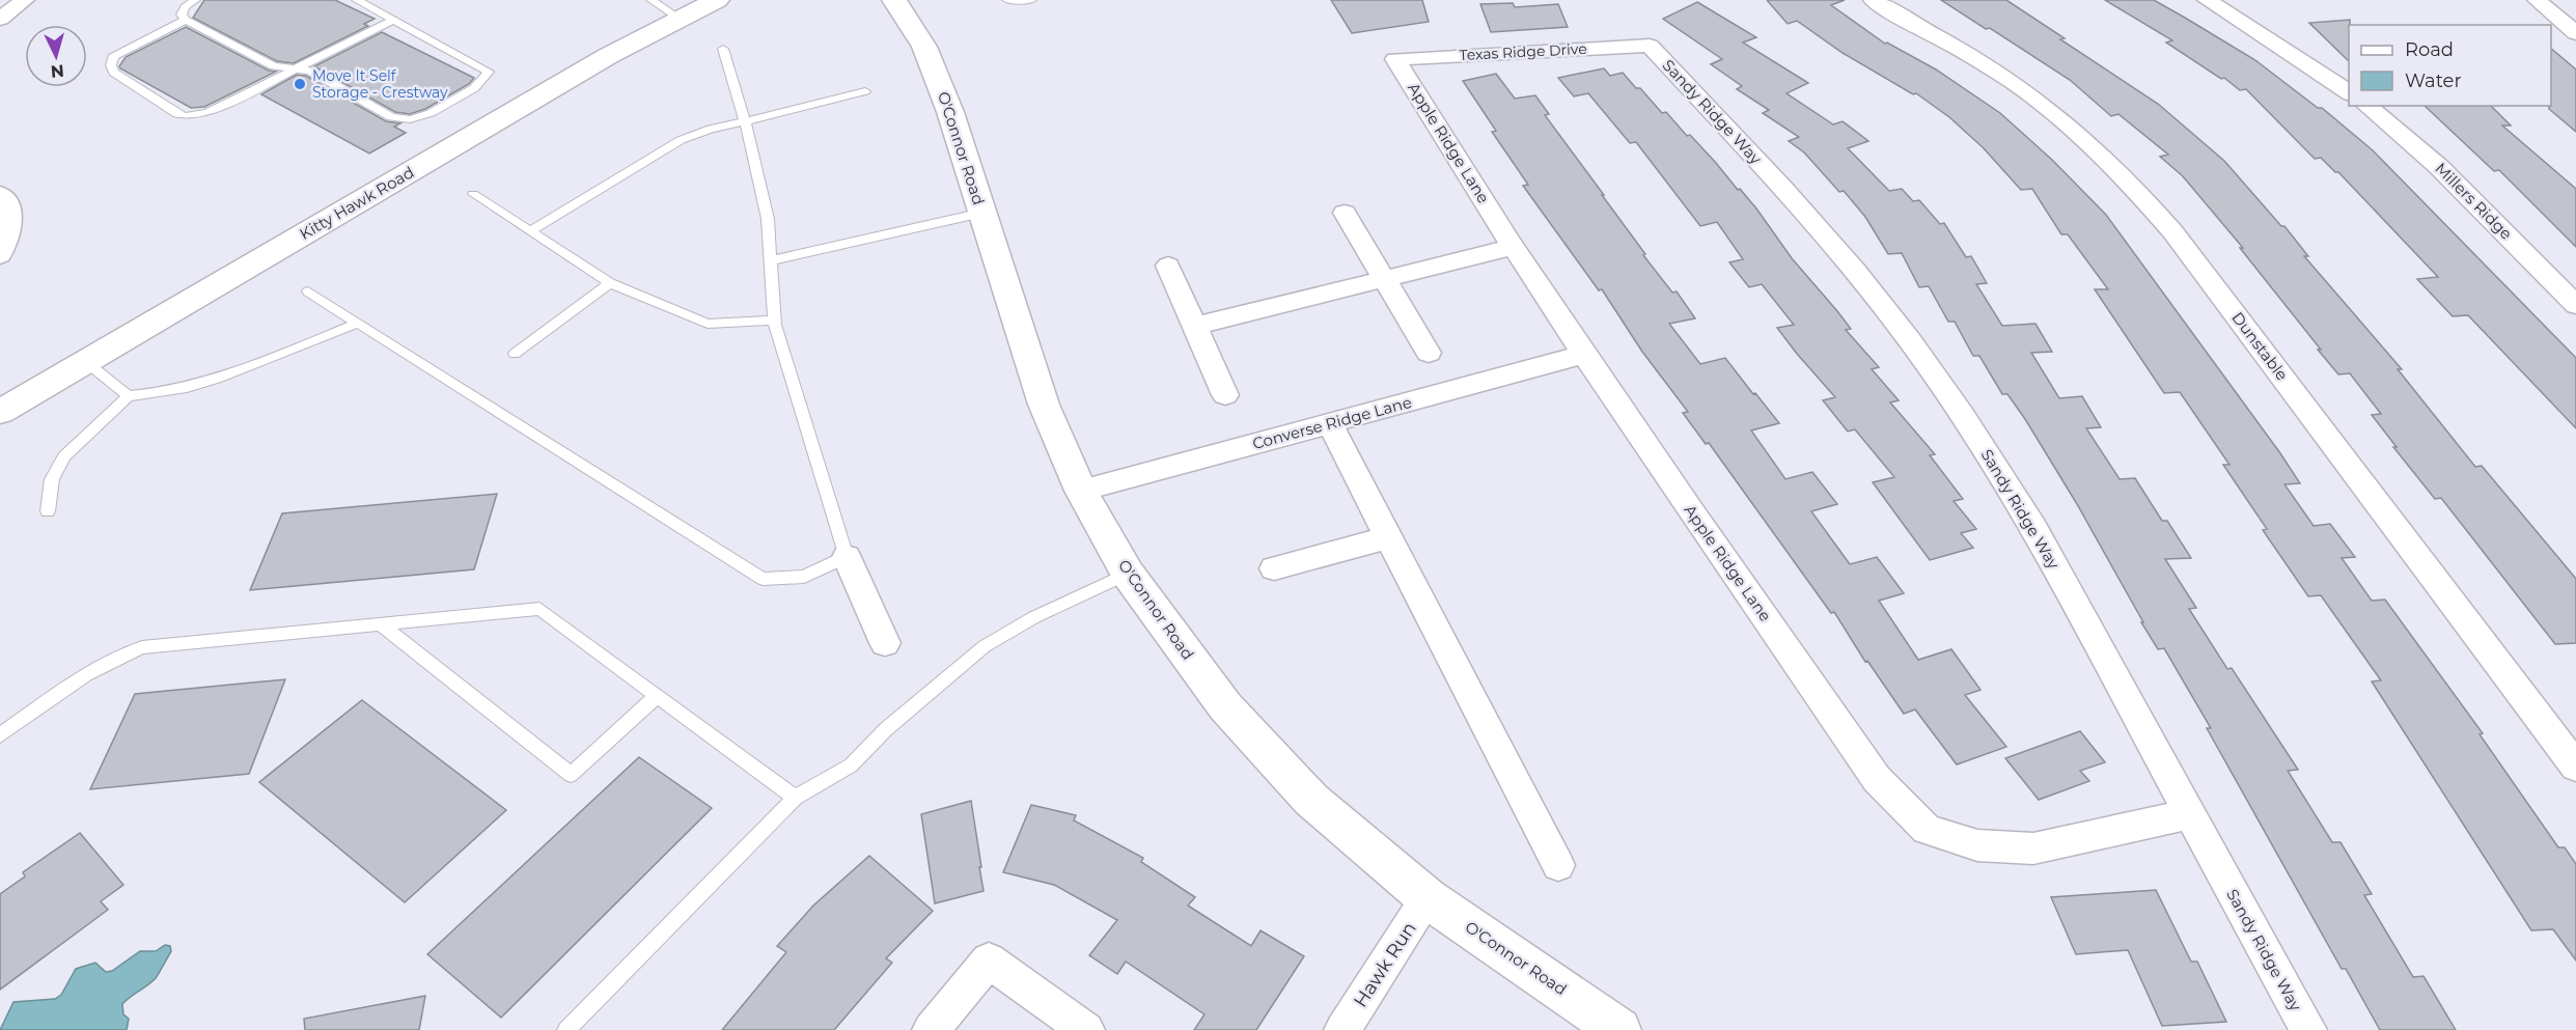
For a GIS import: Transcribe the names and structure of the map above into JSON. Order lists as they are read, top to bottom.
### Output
{
  "streets": {
    "main road": ["O'Connor Road", "Kitty Hawk Road"],
    "street": [
      "Texas Ridge Drive",
      "Sandy Ridge Way",
      "Apple Ridge Lane",
      "Millers Ridge",
      "Dunstable",
      "Converse Ridge Lane",
      "Hawk Run"
    ]
  },
  "crossings": [
    ["Texas Ridge Drive", "Sandy Ridge Way"],
    ["Texas Ridge Drive", "Apple Ridge Lane"],
    ["Sandy Ridge Way", "Apple Ridge Lane"],
    ["Apple Ridge Lane", "Converse Ridge Lane"],
    ["O'Connor Road", "Converse Ridge Lane"],
    ["O'Connor Road", "Hawk Run"]
  ],
  "places": ["Move It Self Storage - Crestway"],
  "legend": ["Road", "Water"],
  "north": "bottom"
}
